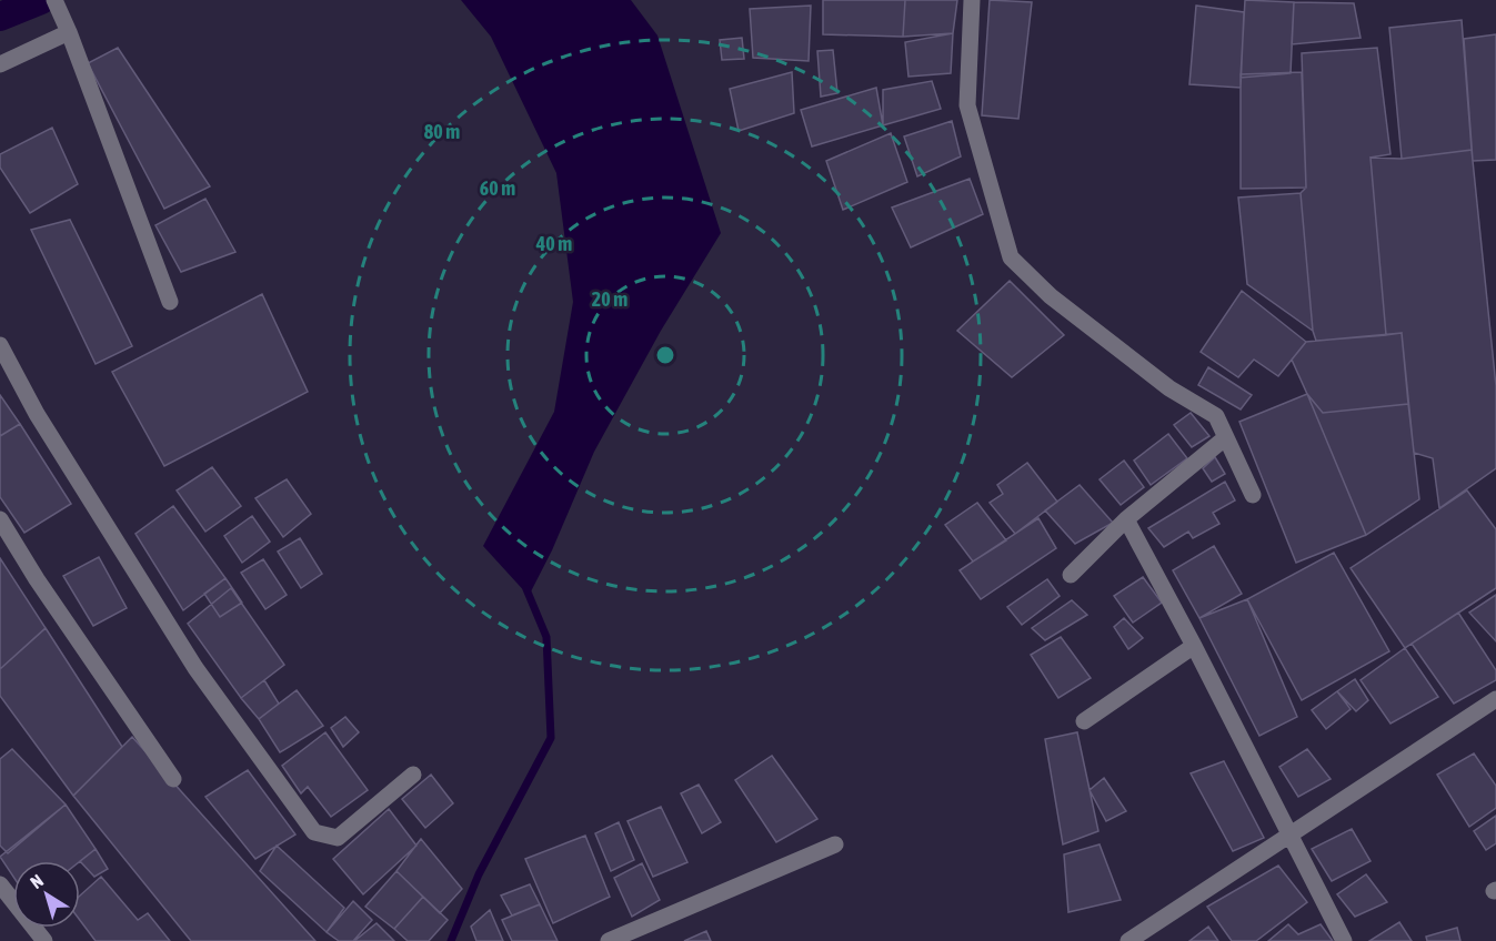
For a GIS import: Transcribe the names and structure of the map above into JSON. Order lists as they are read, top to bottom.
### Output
{
  "north": "top left",
  "rings": [
    "80 m",
    "60 m",
    "40 m",
    "20 m"
  ]
}
